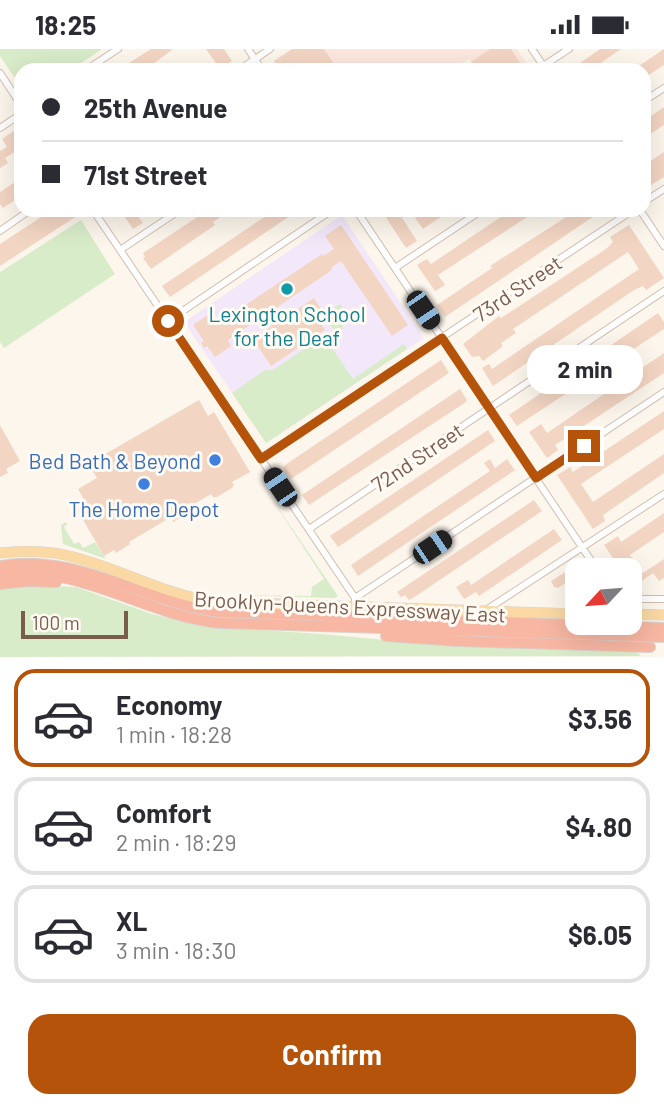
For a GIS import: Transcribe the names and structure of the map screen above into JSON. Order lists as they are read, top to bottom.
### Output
{
  "streets": {
    "highway": ["Brooklyn-Queens Expressway East"],
    "street": ["73rd Street", "72nd Street"]
  },
  "places": ["Lexington School for the Deaf", "Bed Bath & Beyond", "The Home Depot"],
  "scale_bar": "100 m",
  "north": "bottom left",
  "page": {
    "status": "18:25",
    "banner": ["25th Avenue", "71st Street"],
    "bubble": "2 min",
    "scale": "100 m",
    "list": [
      {
        "name": "Economy",
        "note": "1 min · 18:28",
        "value": "$3.56"
      },
      {
        "name": "Comfort",
        "note": "2 min · 18:29",
        "value": "$4.80"
      },
      {
        "name": "XL",
        "note": "3 min · 18:30",
        "value": "$6.05"
      }
    ],
    "buttons": "Confirm"
  }
}
